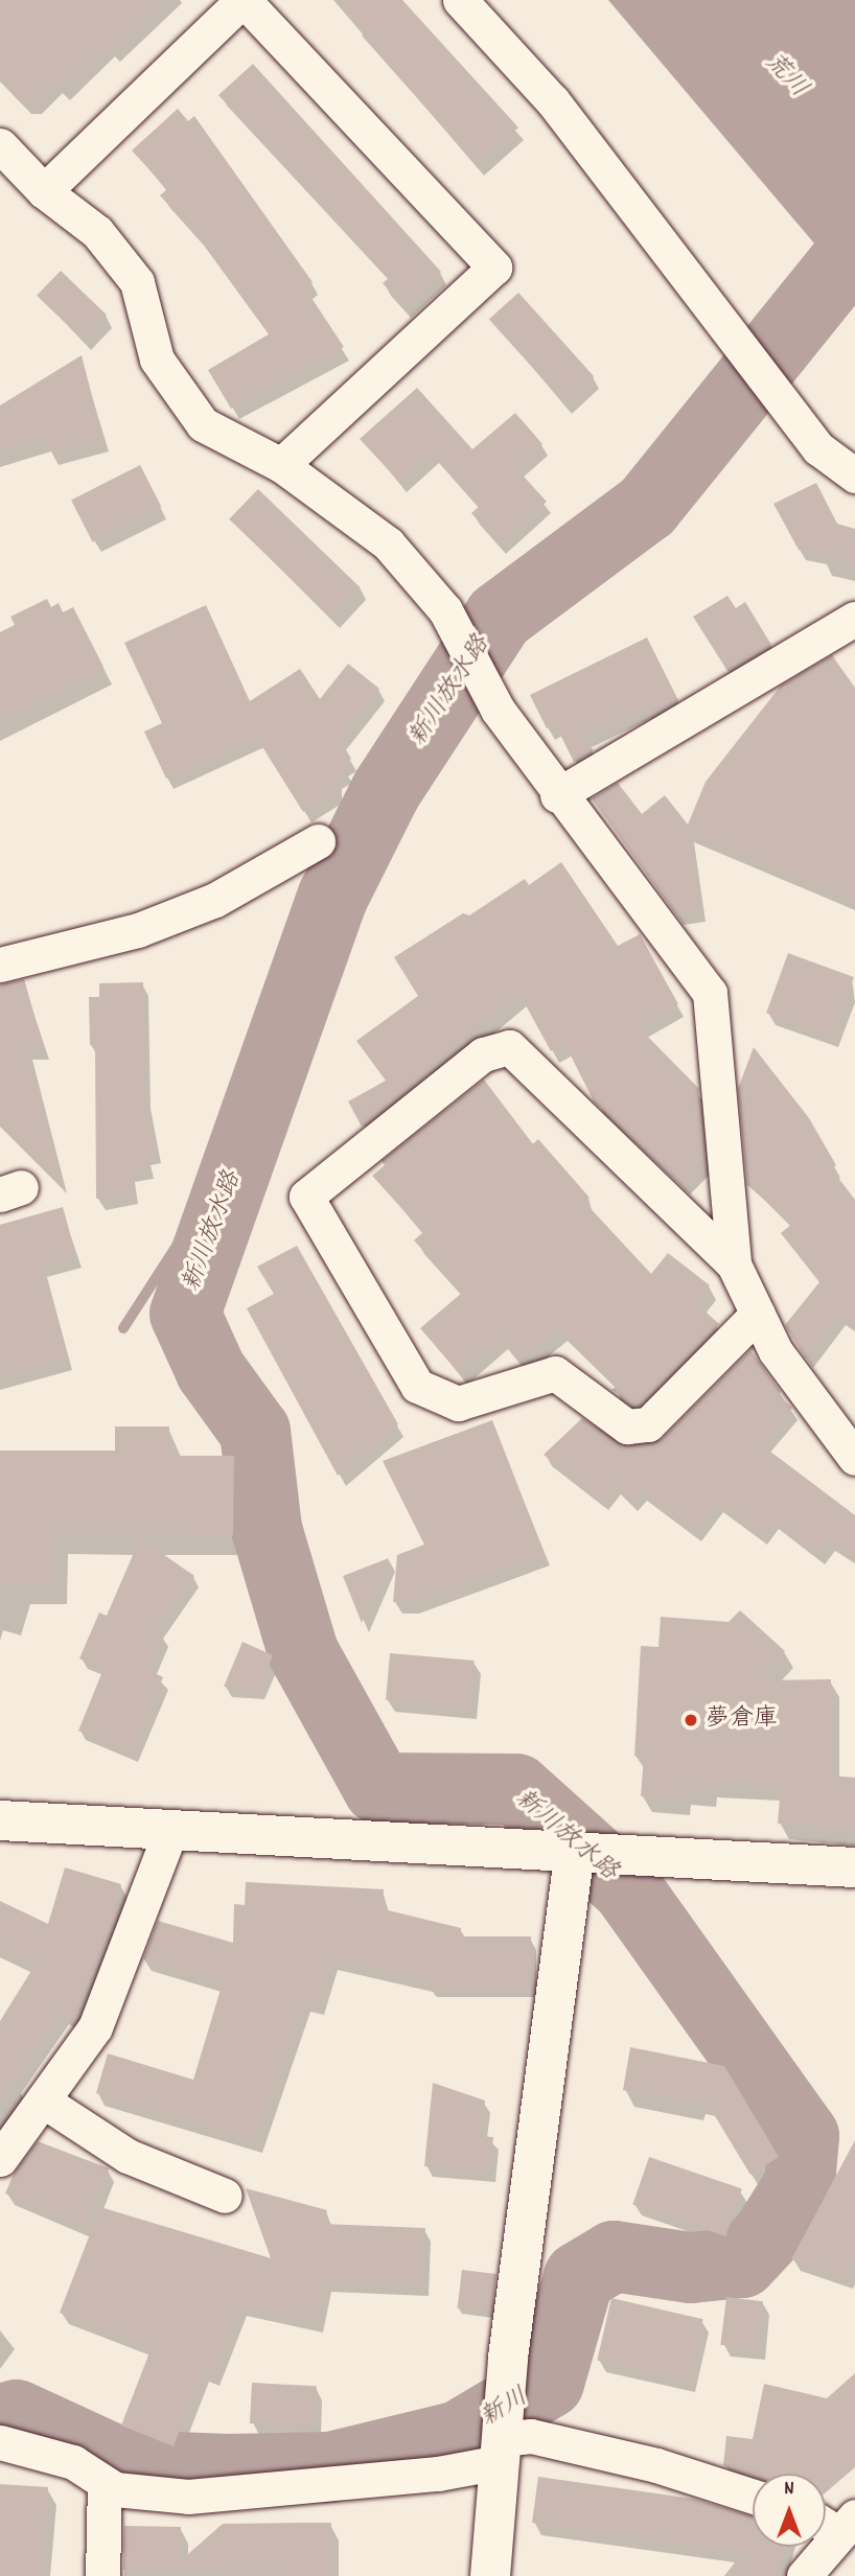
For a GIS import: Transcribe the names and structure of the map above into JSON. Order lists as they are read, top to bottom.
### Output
{
  "water": ["荒川", "新川放水路", "新川"],
  "places": ["夢倉庫"],
  "north": "top"
}
